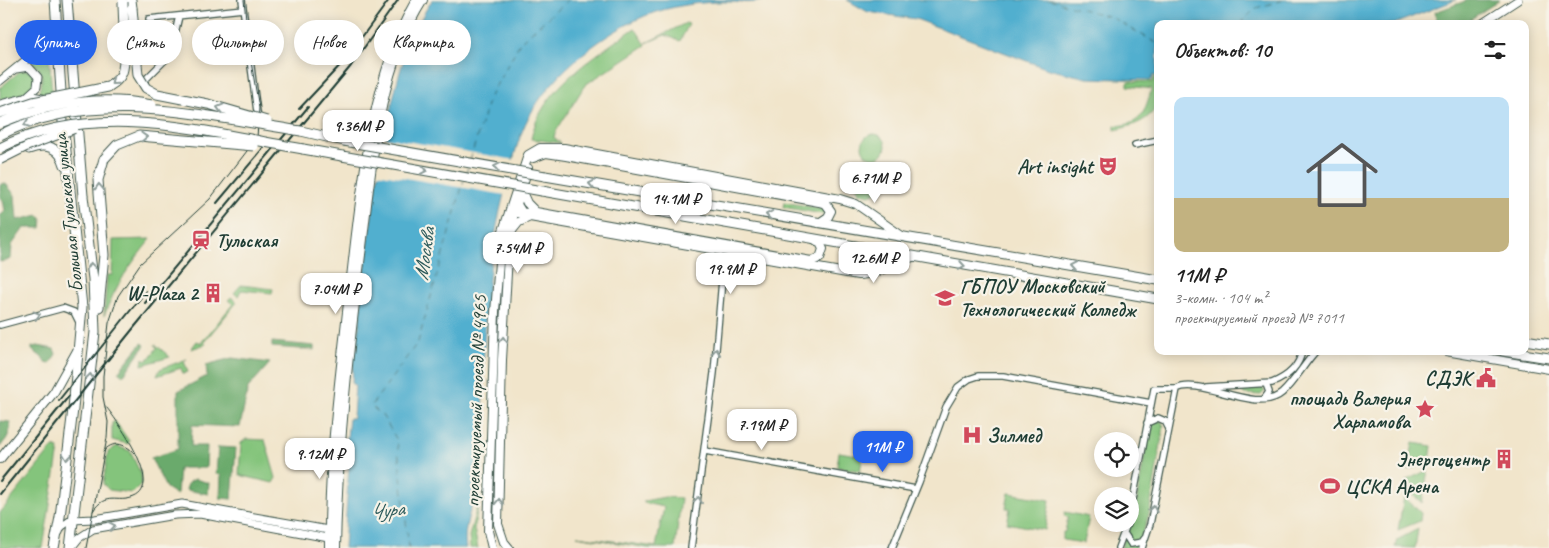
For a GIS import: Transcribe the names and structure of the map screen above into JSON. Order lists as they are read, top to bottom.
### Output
{
  "streets": {
    "main road": ["Большая Тульская улица", "проектируемый проезд № 4965"]
  },
  "water": ["Москва", "Чура"],
  "places": {
    "theatre": ["Art insight"],
    "station": ["Тульская"],
    "building": ["W-Plaza 2", "Энергоцентр"],
    "school or university": ["ГБПОУ Московский Технологический Колледж"],
    "public building": ["СДЭК"],
    "place": ["площадь Валерия Харламова"],
    "hospital": ["Зилмед"],
    "sports": ["ЦСКА Арена"]
  },
  "page": {
    "chip": [
      "Купить",
      "Снять",
      "Фильтры",
      "Новое",
      "Квартира"
    ],
    "heading": "Объектов: 10",
    "list": [
      {
        "name": "11M ₽",
        "note": "3-комн. · 104 m² · проектируемый проезд № 7011"
      }
    ],
    "price": [
      "9.36M ₽",
      "6.71M ₽",
      "14.1M ₽",
      "7.54M ₽",
      "12.6M ₽",
      "19.9M ₽",
      "7.04M ₽",
      "7.19M ₽",
      "11M ₽",
      "9.12M ₽"
    ]
  }
}
